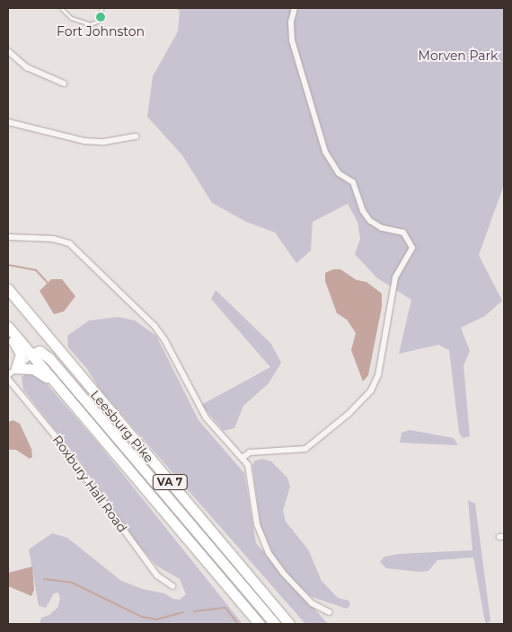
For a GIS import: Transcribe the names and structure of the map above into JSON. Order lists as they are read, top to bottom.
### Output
{
  "streets": {
    "highway": ["Leesburg Pike", "VA 7"],
    "street": ["Roxbury Hall Road"]
  },
  "crossings": [
    ["Leesburg Pike", "Roxbury Hall Road"]
  ],
  "parks": ["Morven Park"],
  "places": ["Fort Johnston"]
}
